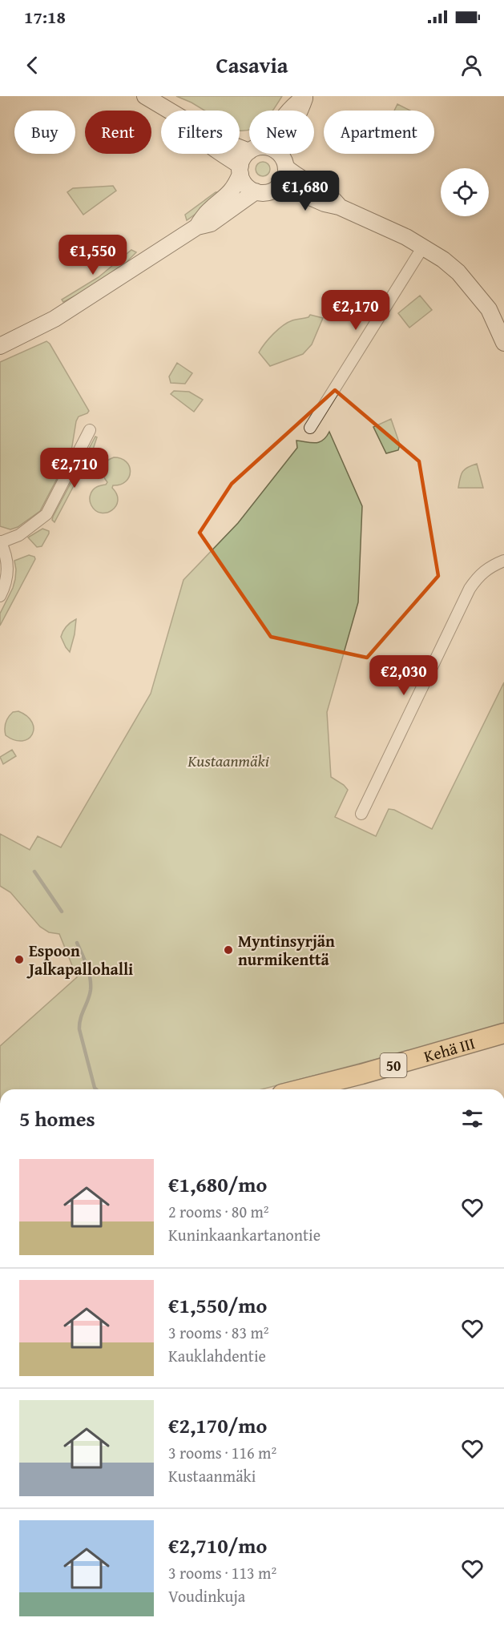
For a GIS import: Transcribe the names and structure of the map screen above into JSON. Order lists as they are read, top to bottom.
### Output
{
  "streets": {
    "highway": ["Kehä III", "50"]
  },
  "parks": ["Kustaanmäki"],
  "places": ["Myntinsyrjän nurmikenttä", "Espoon Jalkapallohalli"],
  "page": {
    "status": "17:18",
    "header": "Casavia",
    "chip": [
      "Buy",
      "Rent",
      "Filters",
      "New",
      "Apartment"
    ],
    "price": [
      "€1,680",
      "€1,550",
      "€2,170",
      "€2,710",
      "€2,030"
    ],
    "heading": "5 homes",
    "list": [
      {
        "name": "€1,680/mo",
        "note": "2 rooms · 80 m² · Kuninkaankartanontie"
      },
      {
        "name": "€1,550/mo",
        "note": "3 rooms · 83 m² · Kauklahdentie"
      },
      {
        "name": "€2,170/mo",
        "note": "3 rooms · 116 m² · Kustaanmäki"
      },
      {
        "name": "€2,710/mo",
        "note": "3 rooms · 113 m² · Voudinkuja"
      }
    ]
  }
}
